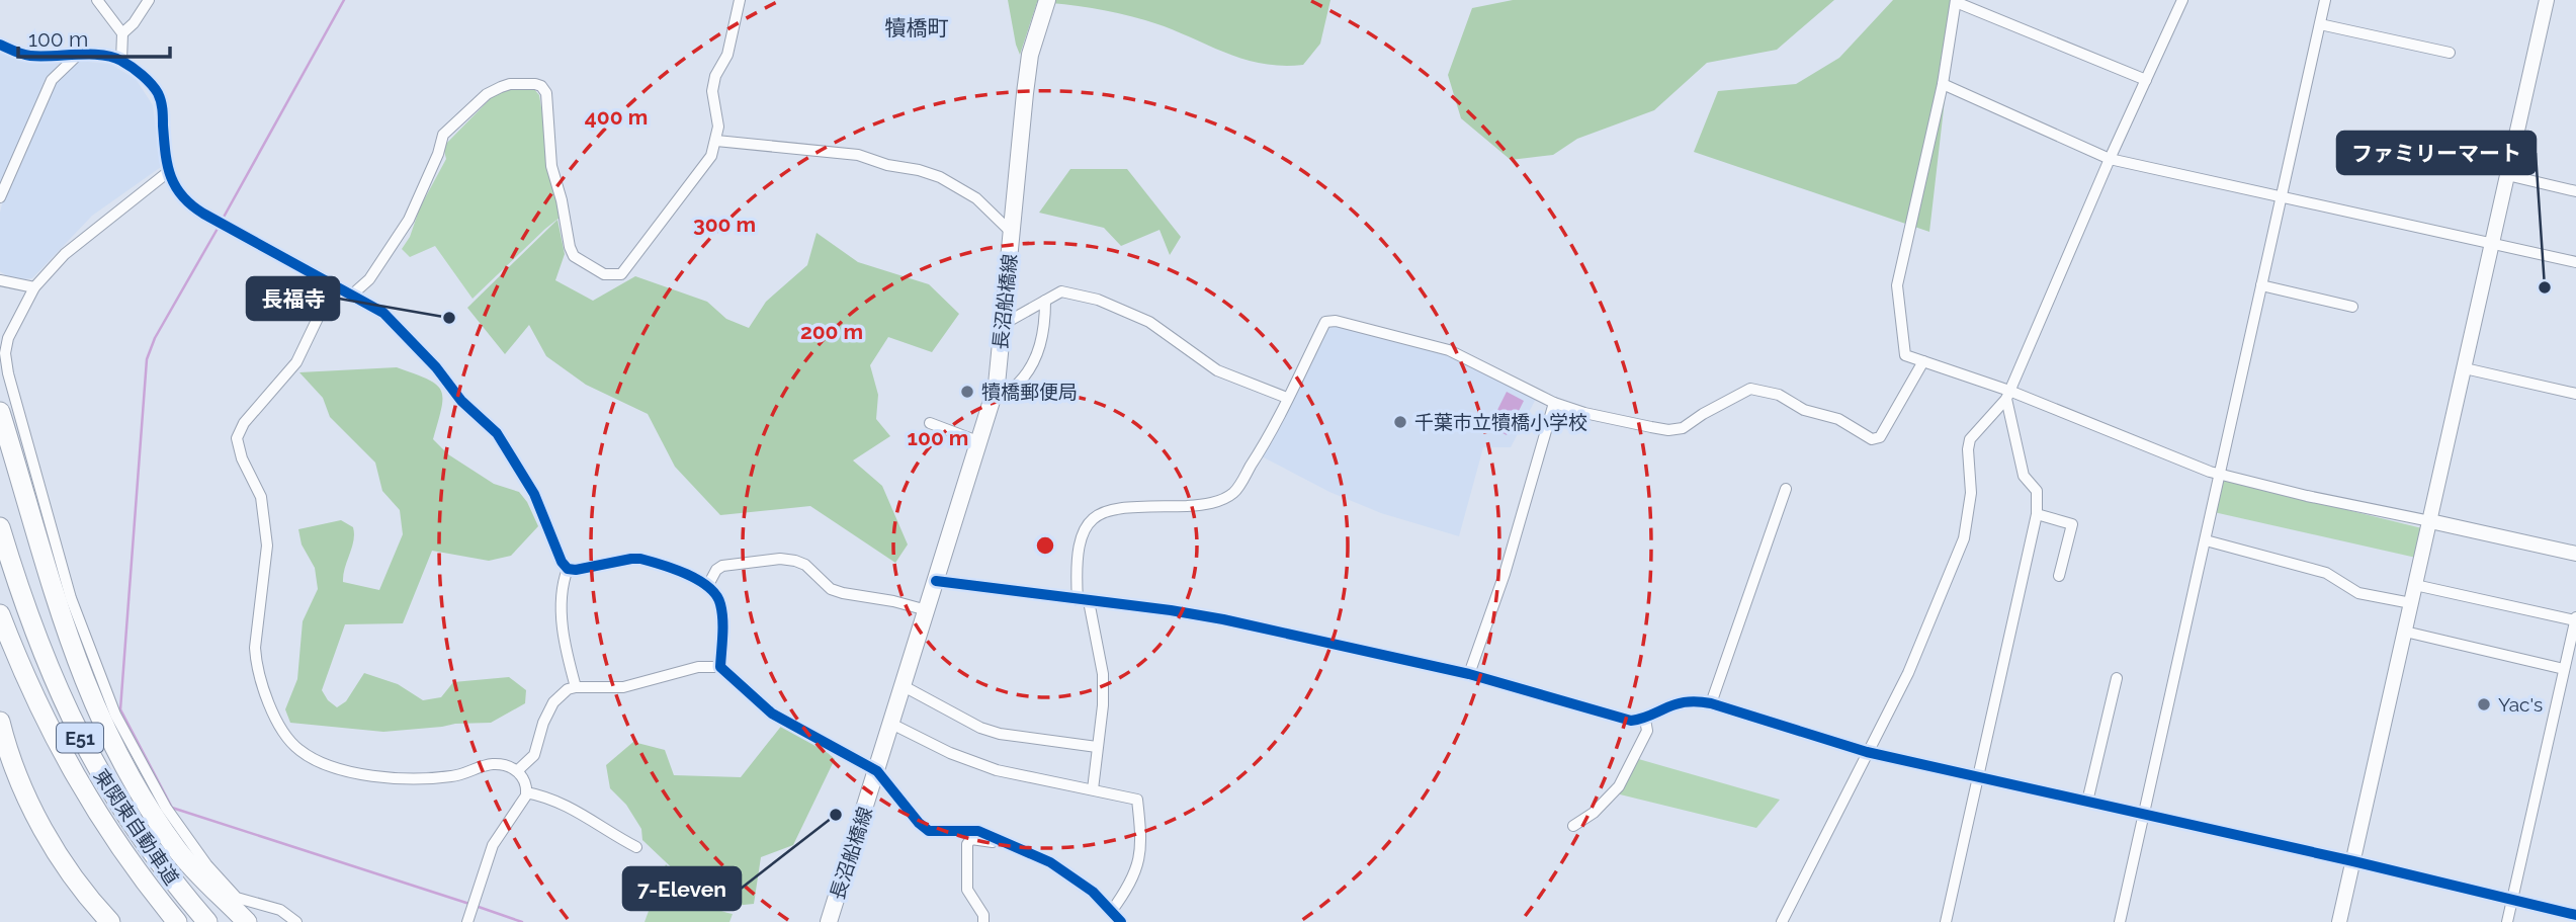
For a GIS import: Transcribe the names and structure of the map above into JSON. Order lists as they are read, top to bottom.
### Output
{
  "streets": {
    "highway": ["E51", "東関東自動車道"],
    "main road": ["長沼船橋線"]
  },
  "districts": ["犢橋町"],
  "places": [
    "ファミリーマート",
    "長福寺",
    "犢橋郵便局",
    "千葉市立犢橋小学校",
    "Yac's",
    "7-Eleven"
  ],
  "scale_bar": "100 m",
  "rings": [
    "400 m",
    "300 m",
    "200 m",
    "100 m"
  ]
}
